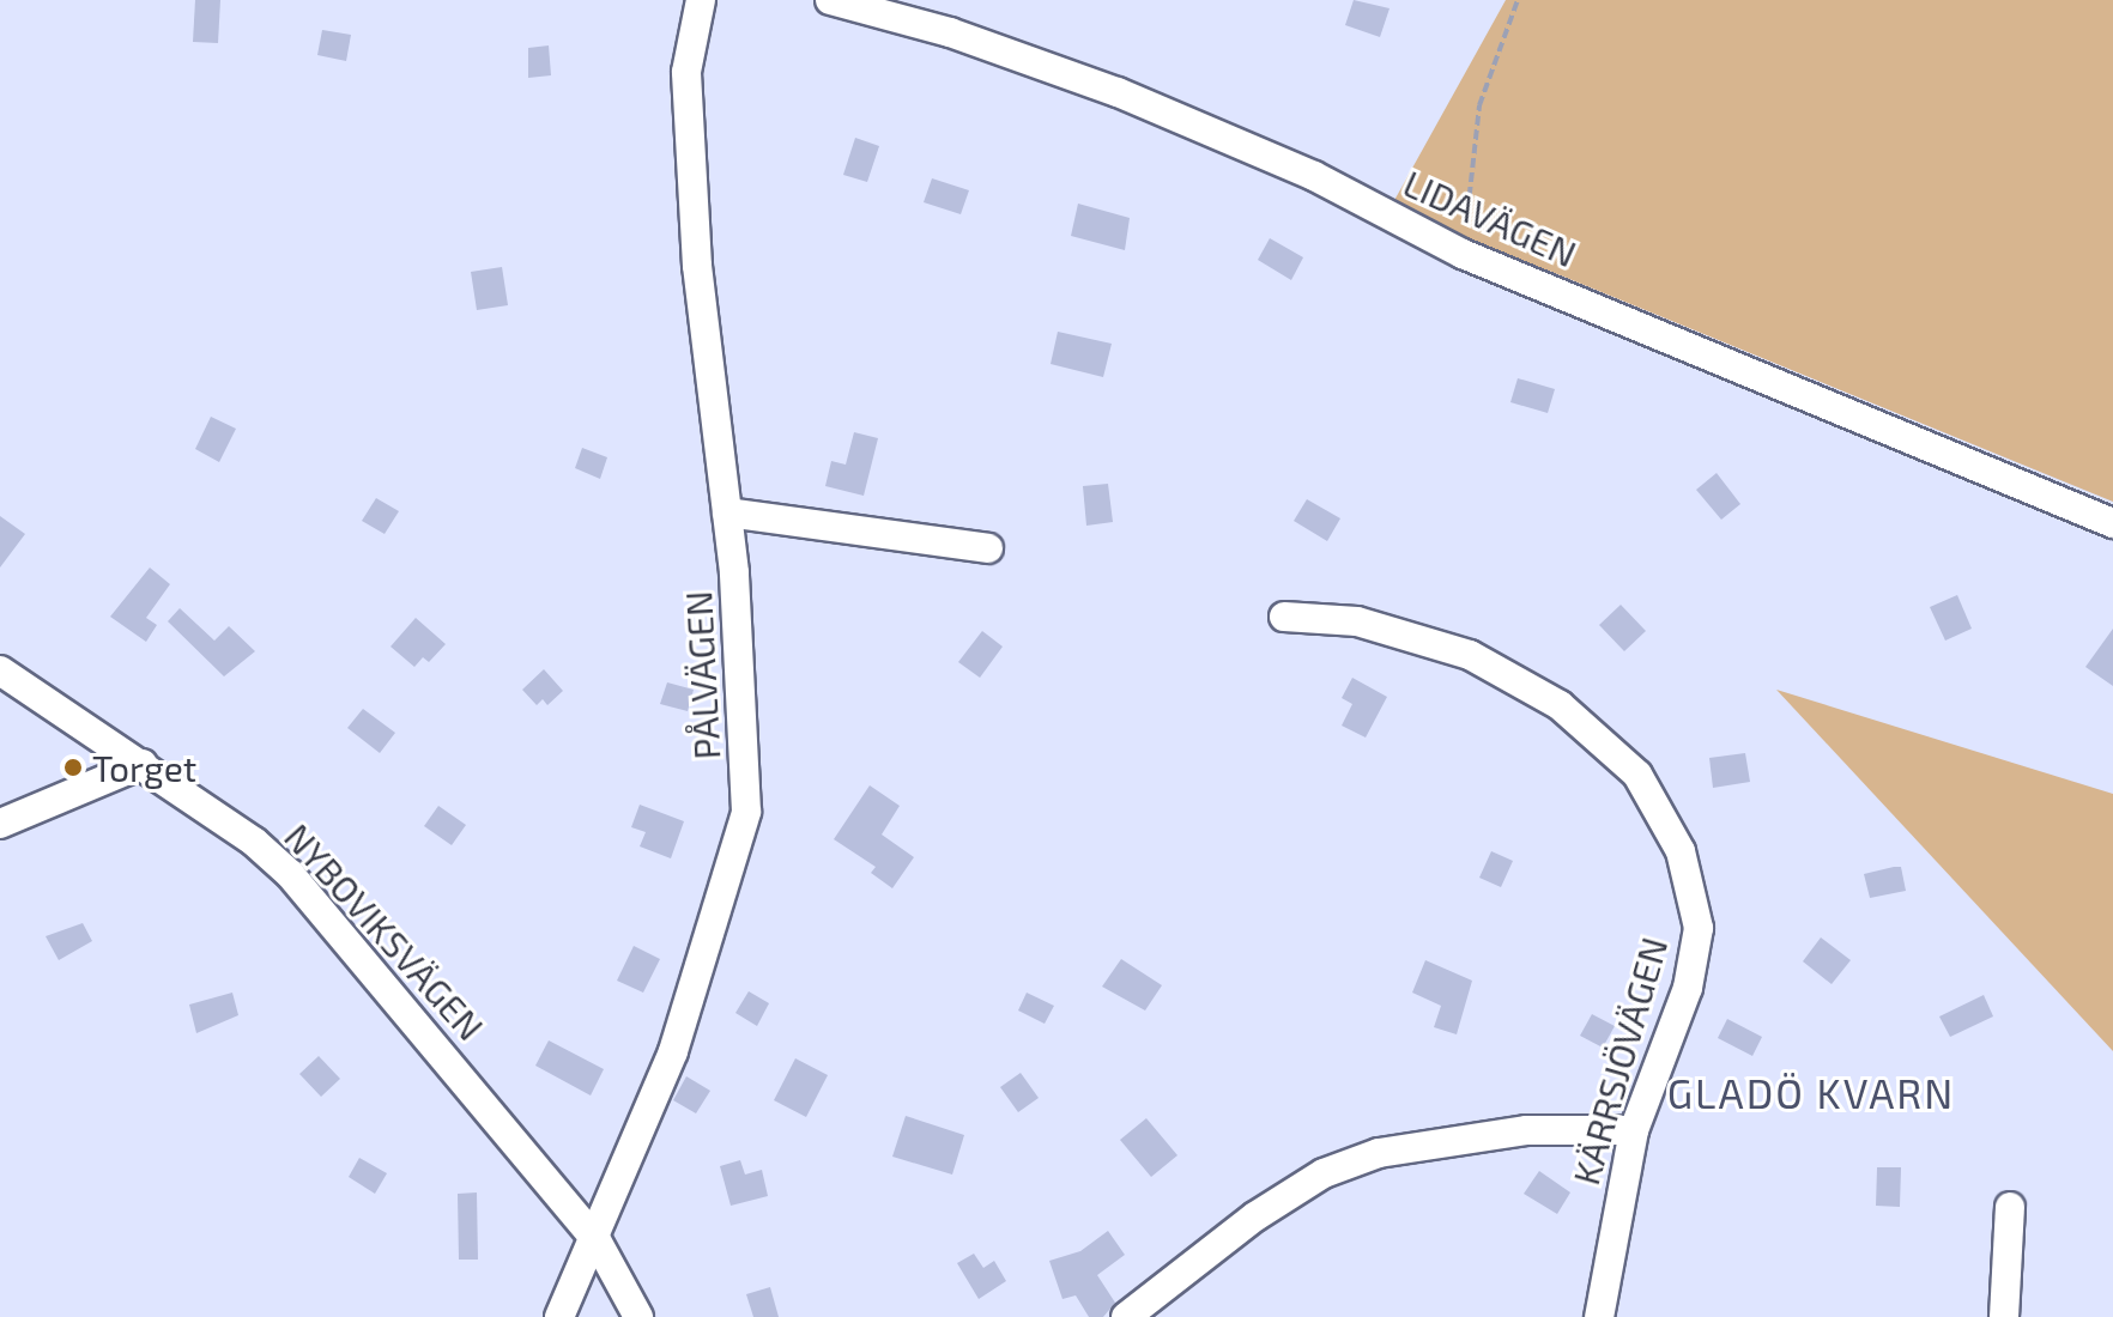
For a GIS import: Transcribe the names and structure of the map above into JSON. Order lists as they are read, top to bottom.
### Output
{
  "streets": {
    "street": [
      "LIDAVÄGEN",
      "PÅLVÄGEN",
      "NYBOVIKSVÄGEN",
      "KÄRRSJÖVÄGEN"
    ]
  },
  "crossings": [
    ["PÅLVÄGEN", "NYBOVIKSVÄGEN"]
  ],
  "districts": ["GLADÖ KVARN"],
  "places": ["Torget"]
}
